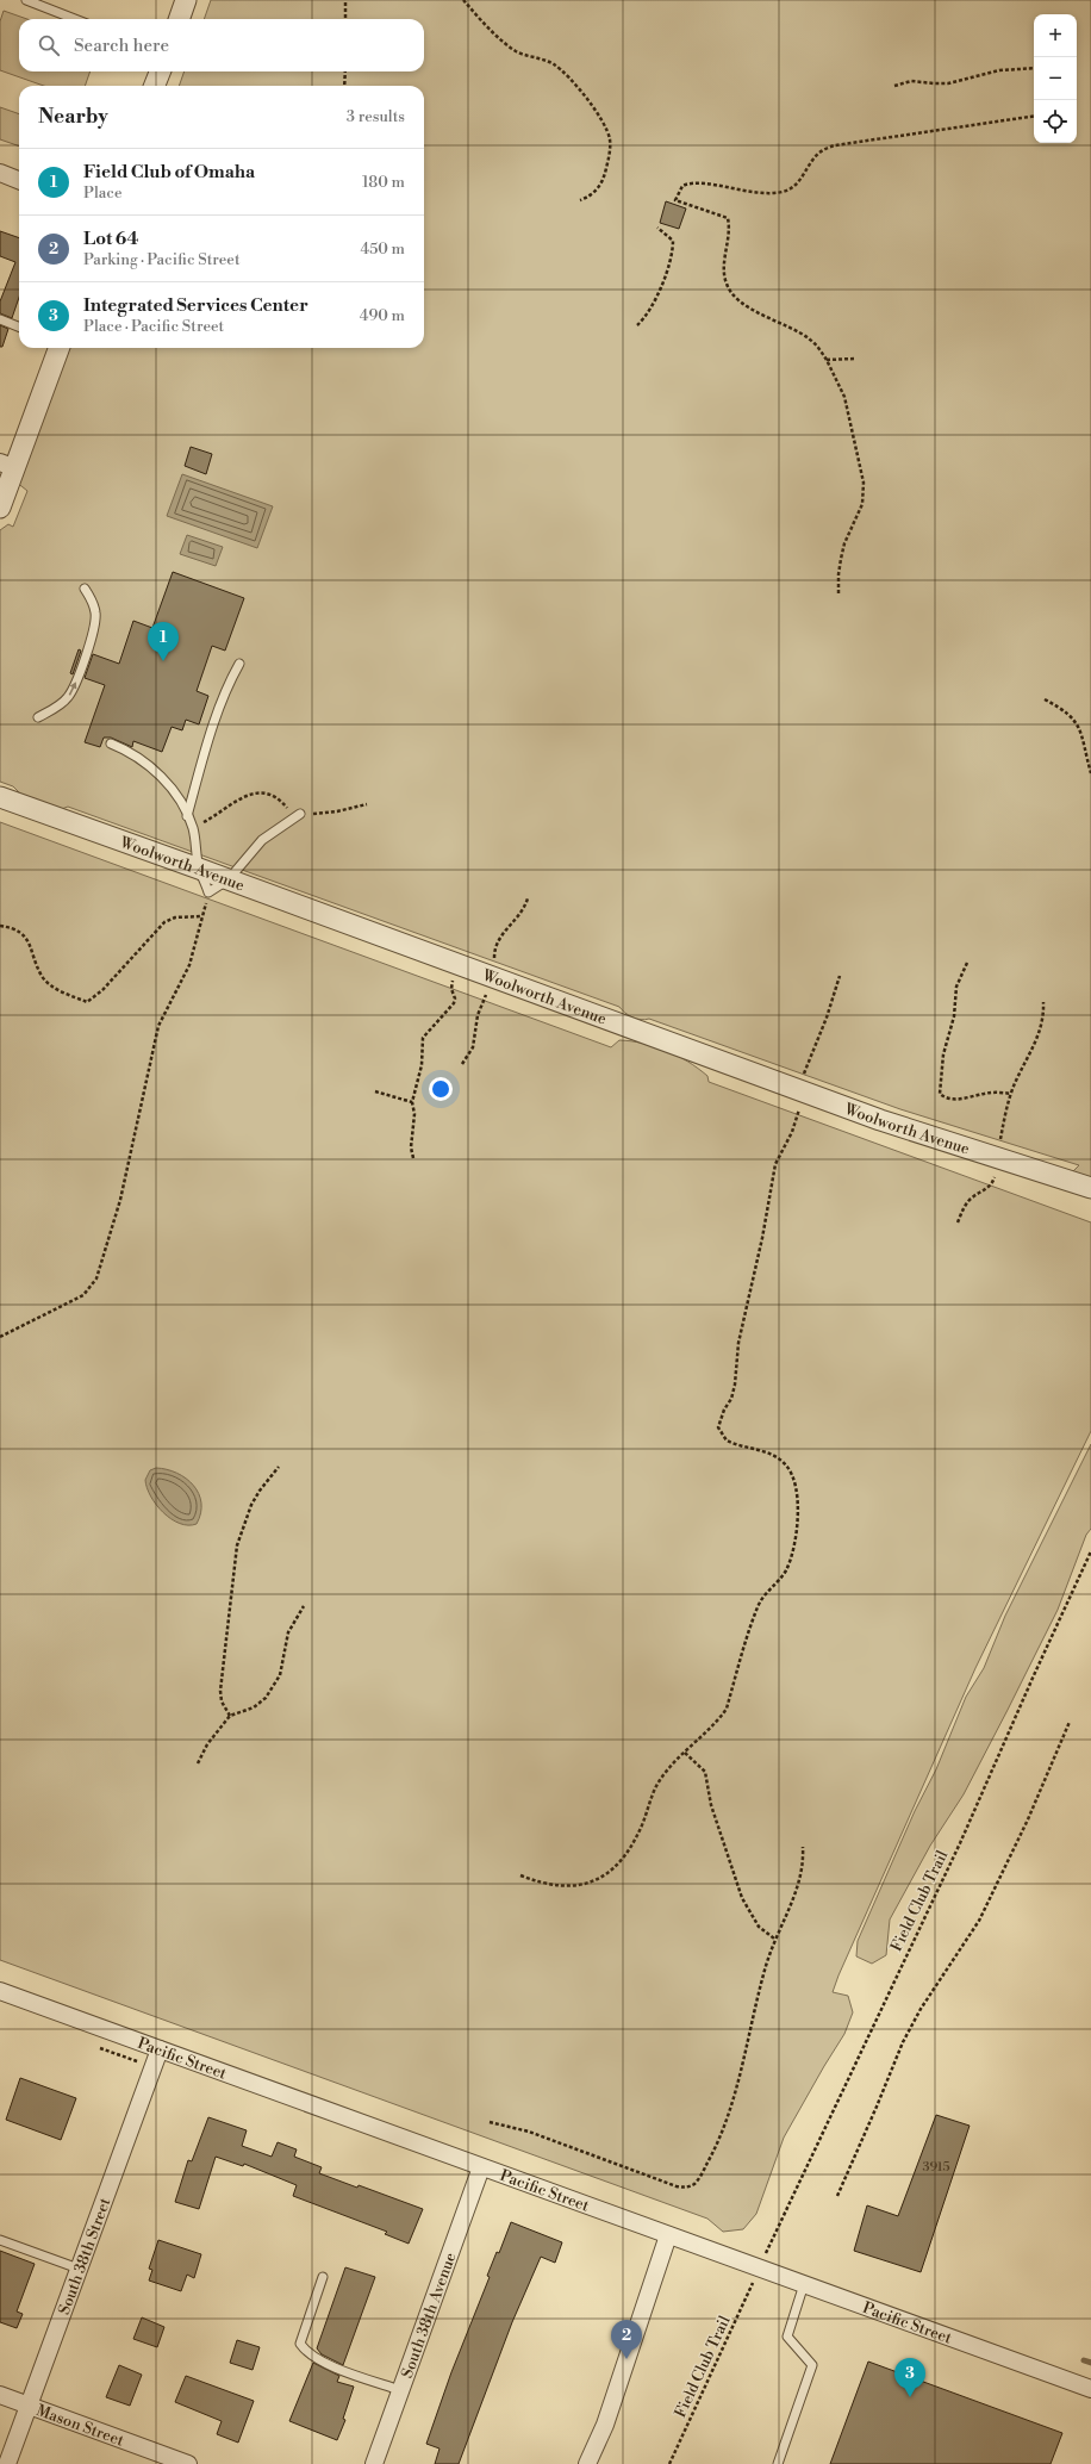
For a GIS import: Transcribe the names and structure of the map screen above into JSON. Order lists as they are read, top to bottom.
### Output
{
  "streets": {
    "street": [
      "Woolworth Avenue",
      "Pacific Street",
      "South 38th Street",
      "South 38th Avenue",
      "Mason Street"
    ],
    "path": ["Field Club Trail"]
  },
  "crossings": [
    ["Pacific Street", "South 38th Street"],
    ["Pacific Street", "South 38th Avenue"],
    ["South 38th Street", "Mason Street"]
  ],
  "house_numbers": ["3915"],
  "page": {
    "map_buttons": ["+", "−"],
    "search": "Search here",
    "heading": ["Nearby", "3 results"],
    "list": [
      {
        "mark": "1",
        "name": "Field Club of Omaha",
        "note": "Place",
        "value": "180 m"
      },
      {
        "mark": "2",
        "name": "Lot 64",
        "note": "Parking · Pacific Street",
        "value": "450 m"
      },
      {
        "mark": "3",
        "name": "Integrated Services Center",
        "note": "Place · Pacific Street",
        "value": "490 m"
      }
    ],
    "pins": ["1", "2", "3"]
  }
}
